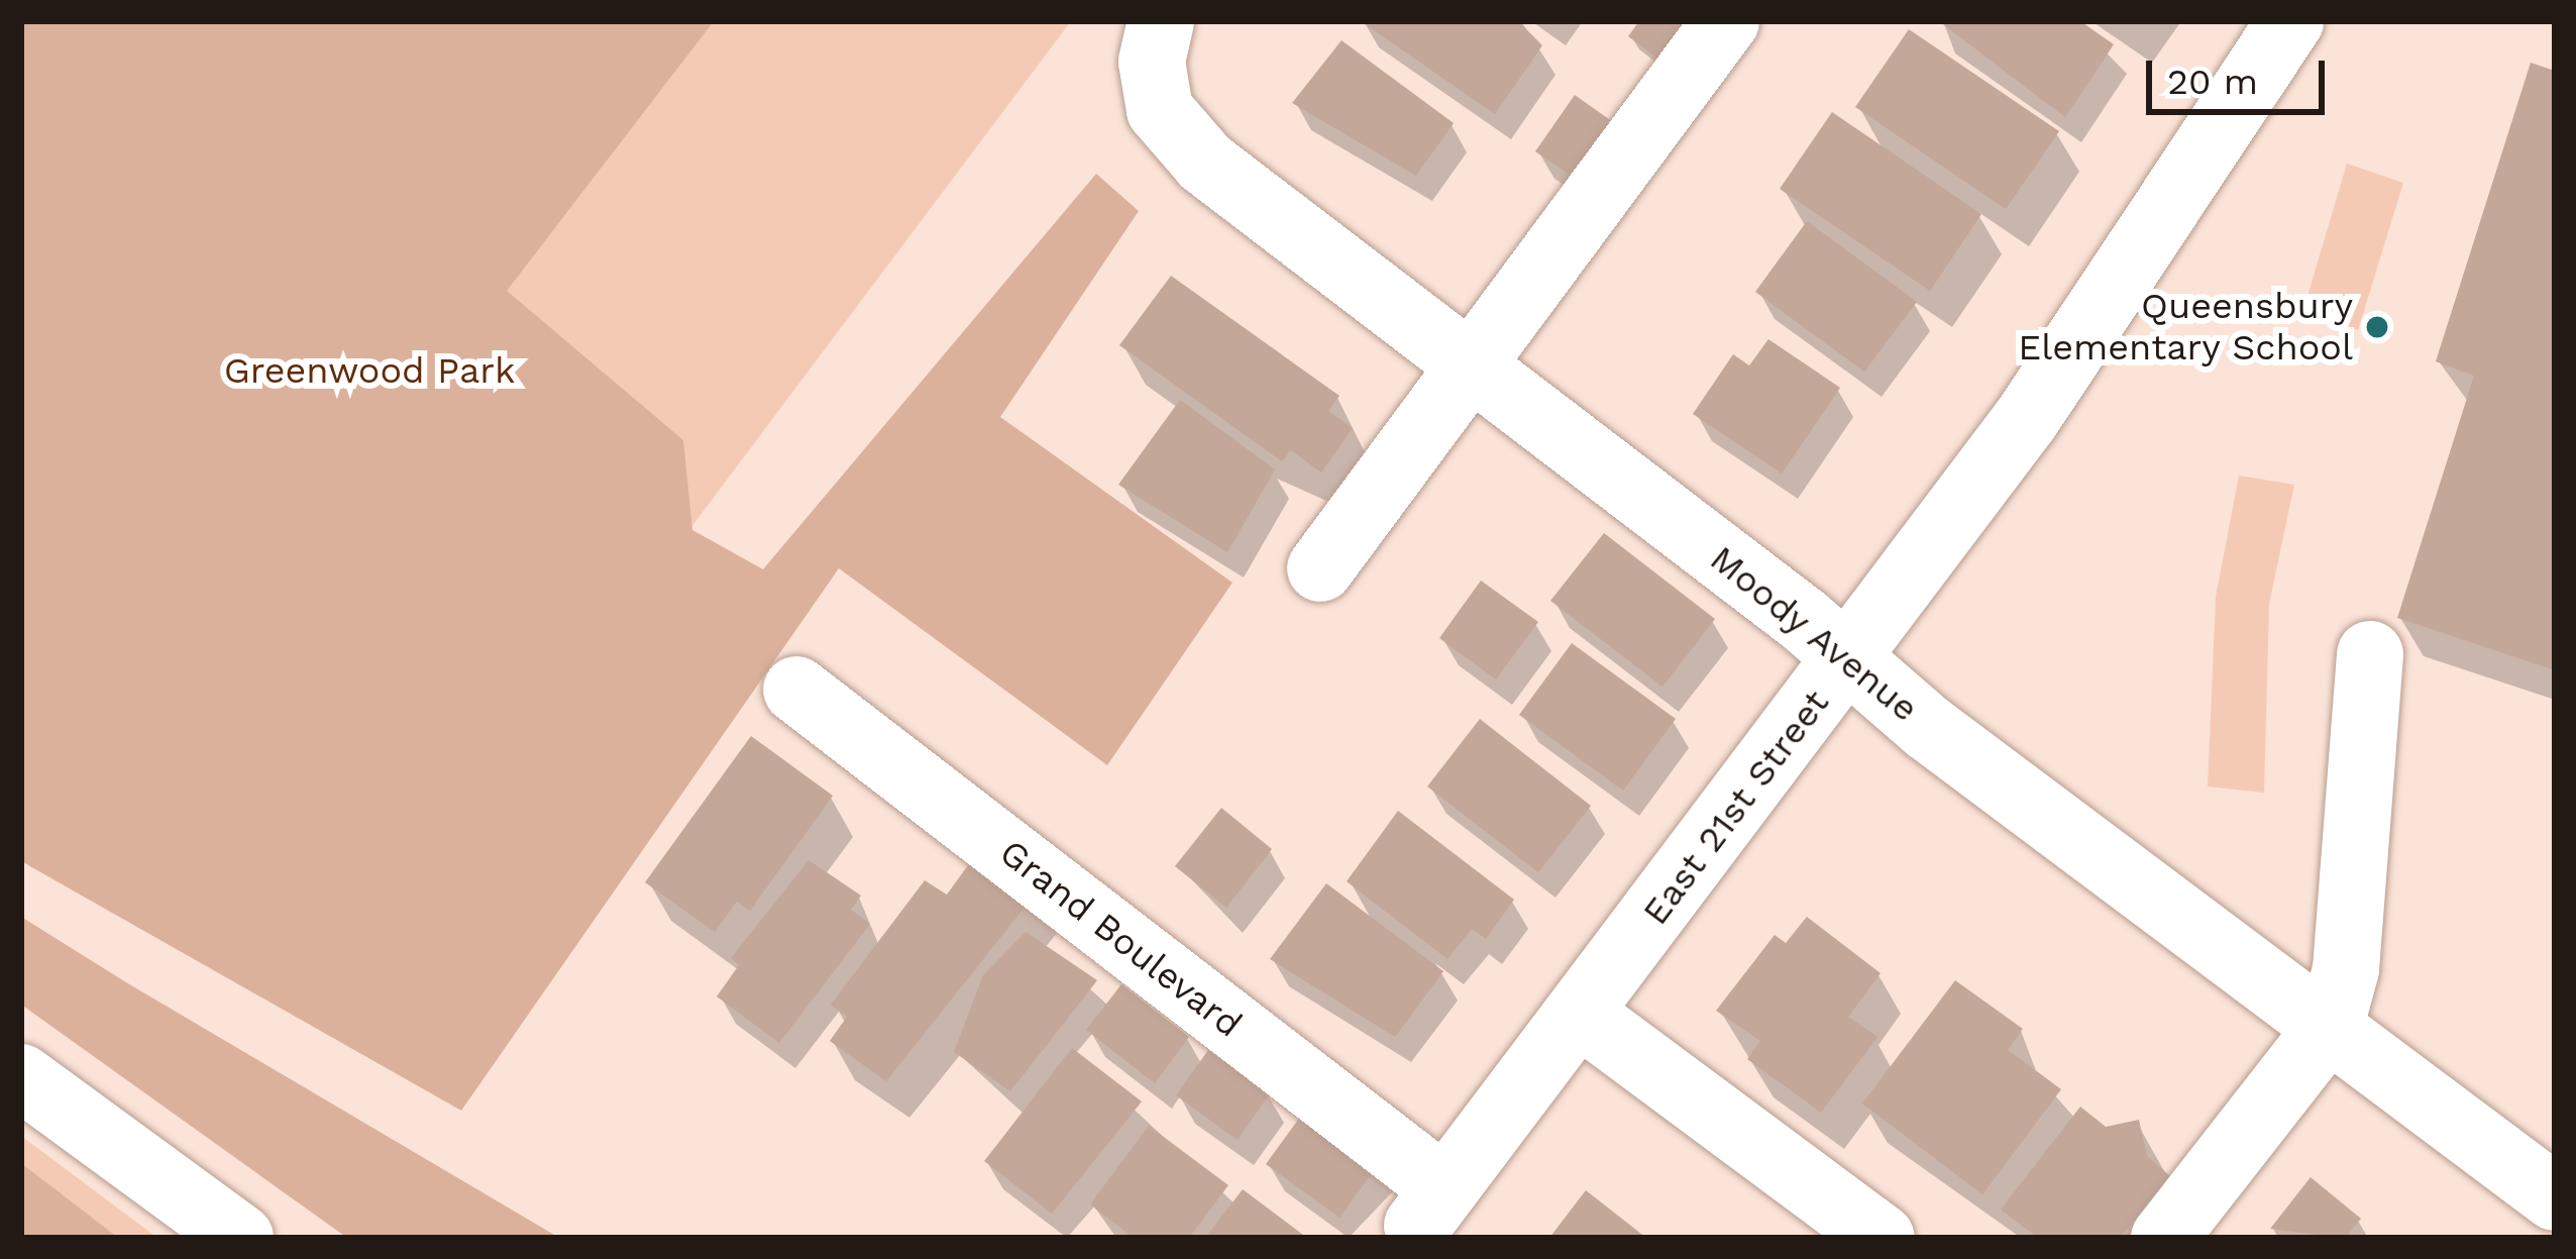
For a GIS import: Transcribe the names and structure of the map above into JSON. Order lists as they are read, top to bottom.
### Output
{
  "streets": {
    "street": ["Moody Avenue", "East 21st Street", "Grand Boulevard"]
  },
  "crossings": [
    ["Moody Avenue", "East 21st Street"],
    ["East 21st Street", "Grand Boulevard"]
  ],
  "parks": ["Greenwood Park"],
  "places": ["Queensbury Elementary School"],
  "scale_bar": "20 m"
}
